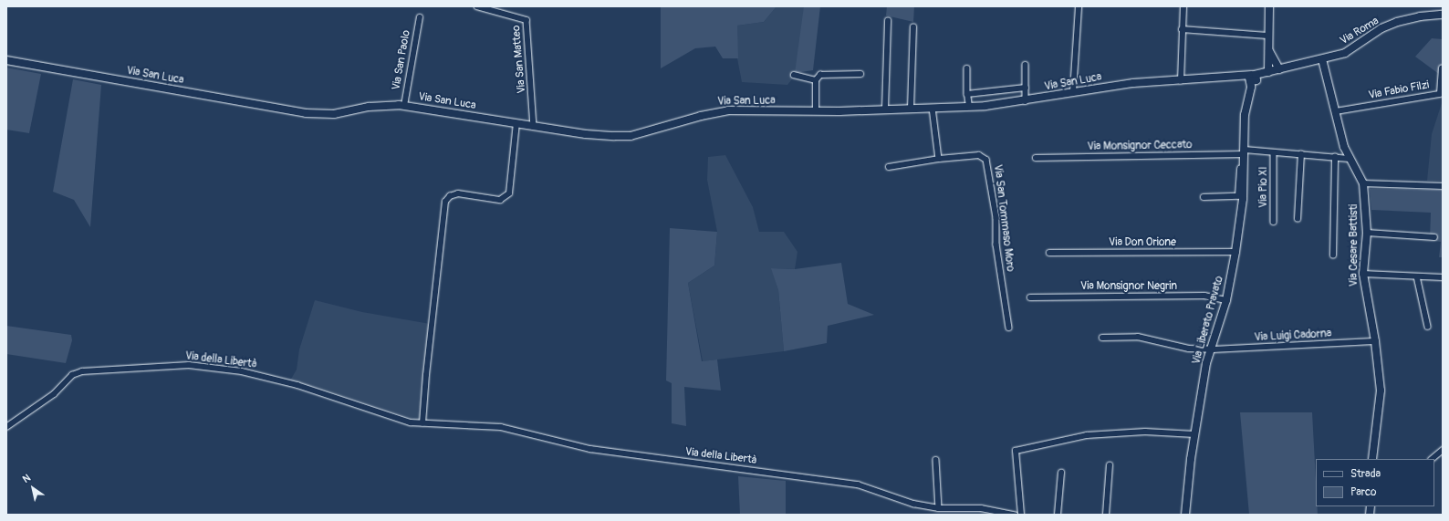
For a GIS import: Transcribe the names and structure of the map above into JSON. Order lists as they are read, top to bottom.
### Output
{
  "streets": {
    "street": [
      "Via Roma",
      "Via San Matteo",
      "Via San Paolo",
      "Via San Luca",
      "Via Fabio Filzi",
      "Via Monsignor Ceccato",
      "Via Pio XI",
      "Via San Tommaso Moro",
      "Via Don Orione",
      "Via Cesare Battisti",
      "Via Monsignor Negrin",
      "Via Liberato Pravato",
      "Via Luigi Cadorna",
      "Via della Libertà"
    ]
  },
  "crossings": [
    ["Via Roma", "Via San Luca"],
    ["Via Roma", "Via Cesare Battisti"],
    ["Via Roma", "Via Liberato Pravato"],
    ["Via San Matteo", "Via San Luca"],
    ["Via San Paolo", "Via San Luca"],
    ["Via San Luca", "Via Liberato Pravato"],
    ["Via Fabio Filzi", "Via Cesare Battisti"],
    ["Via Monsignor Ceccato", "Via Pio XI"],
    ["Via Monsignor Ceccato", "Via Cesare Battisti"],
    ["Via Monsignor Ceccato", "Via Liberato Pravato"],
    ["Via Don Orione", "Via Liberato Pravato"],
    ["Via Cesare Battisti", "Via Luigi Cadorna"],
    ["Via Monsignor Negrin", "Via Liberato Pravato"],
    ["Via Liberato Pravato", "Via Luigi Cadorna"]
  ],
  "legend": ["Strada", "Parco"],
  "north": "top left"
}
